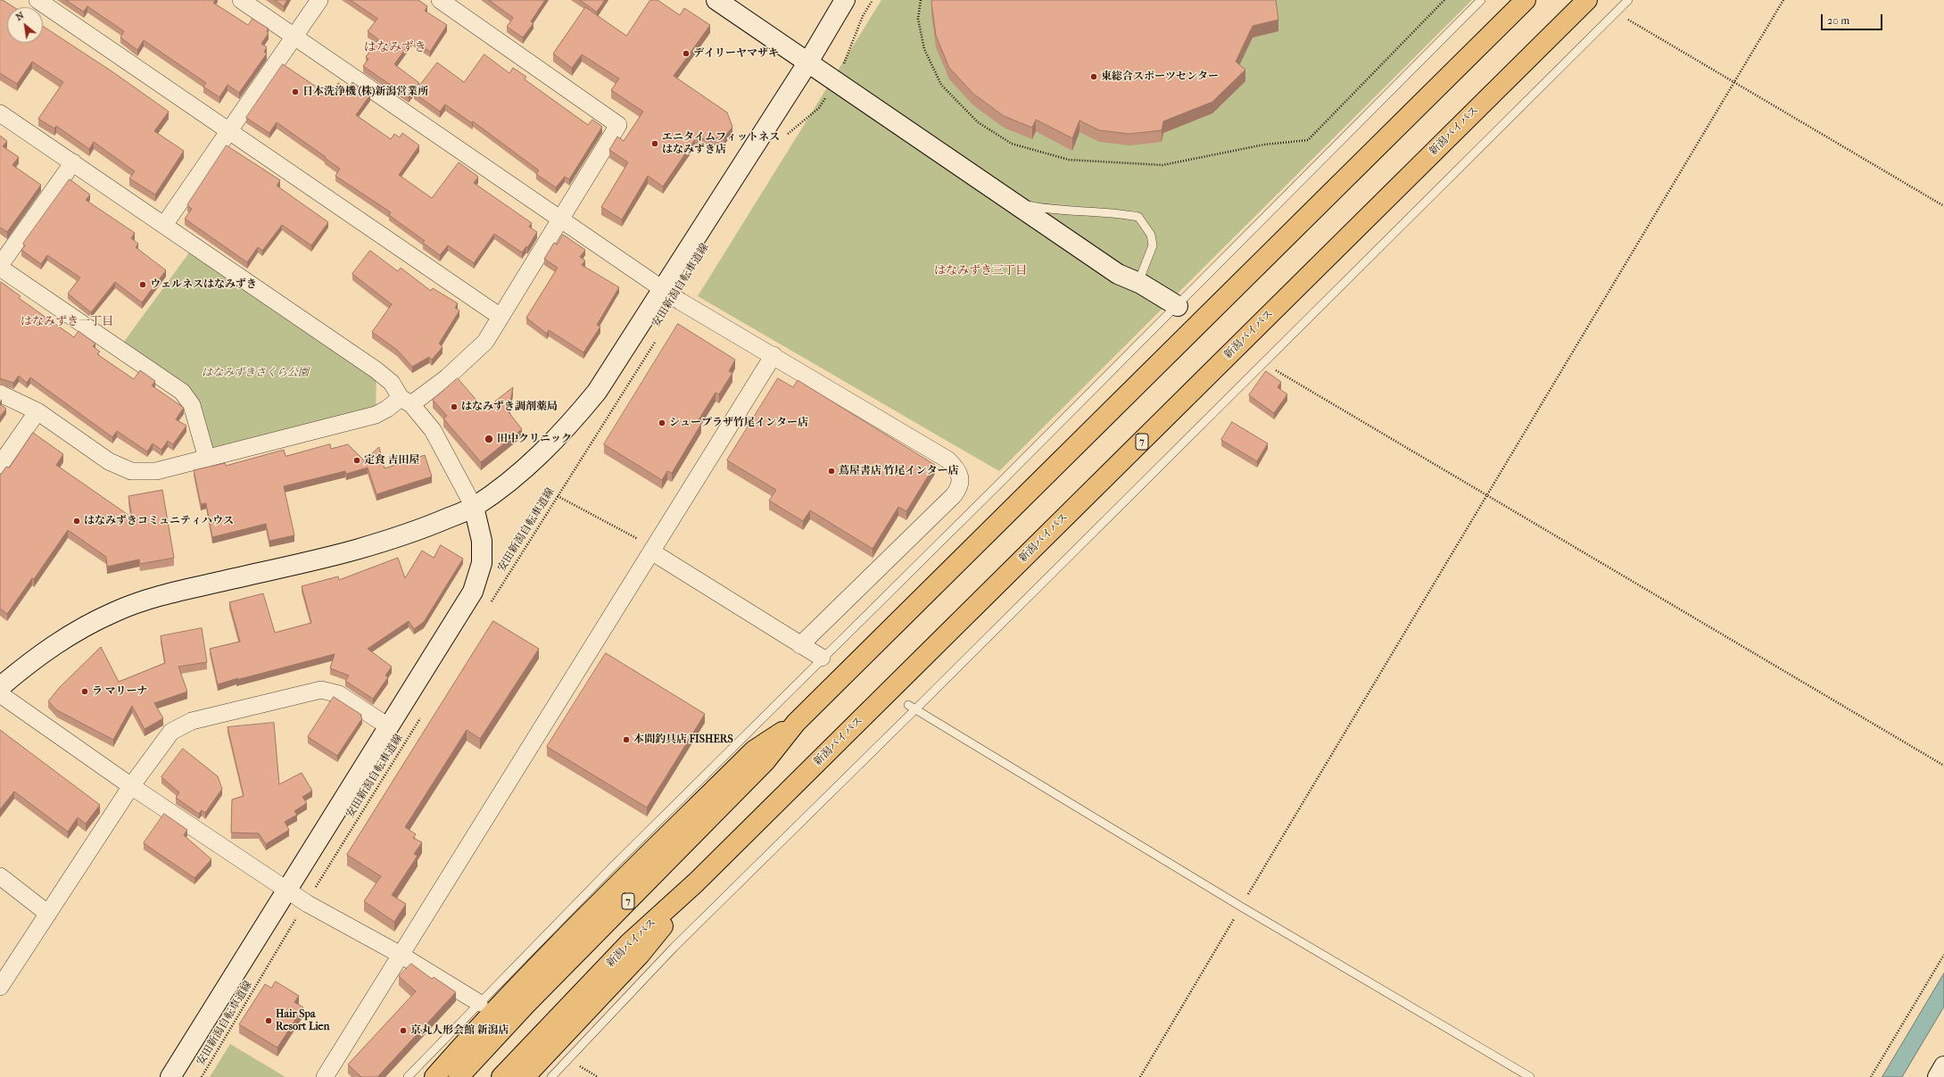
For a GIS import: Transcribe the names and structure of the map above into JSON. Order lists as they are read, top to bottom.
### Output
{
  "streets": {
    "highway": ["新潟バイパス", "7"],
    "path": ["安田新潟自転車道線"]
  },
  "districts": ["はなみずき", "はなみずき三丁目", "はなみずき一丁目"],
  "parks": ["はなみずきさくら公園"],
  "places": [
    "デイリーヤマザキ",
    "東総合スポーツセンター",
    "日本洗浄機 (株)新潟営業所",
    "エニタイムフィットネス はなみずき店",
    "ウェルネスはなみずき",
    "はなみずき調剤薬局",
    "シュープラザ竹尾インター店",
    "田中クリニック",
    "定食 吉田屋",
    "蔦屋書店 竹尾インター店",
    "はなみずきコミュニティハウス",
    "ラ マリーナ",
    "本間釣具店 FISHERS",
    "Hair Spa Resort Lien",
    "京丸人形会館 新潟店"
  ],
  "scale_bar": "20 m",
  "north": "top left"
}
